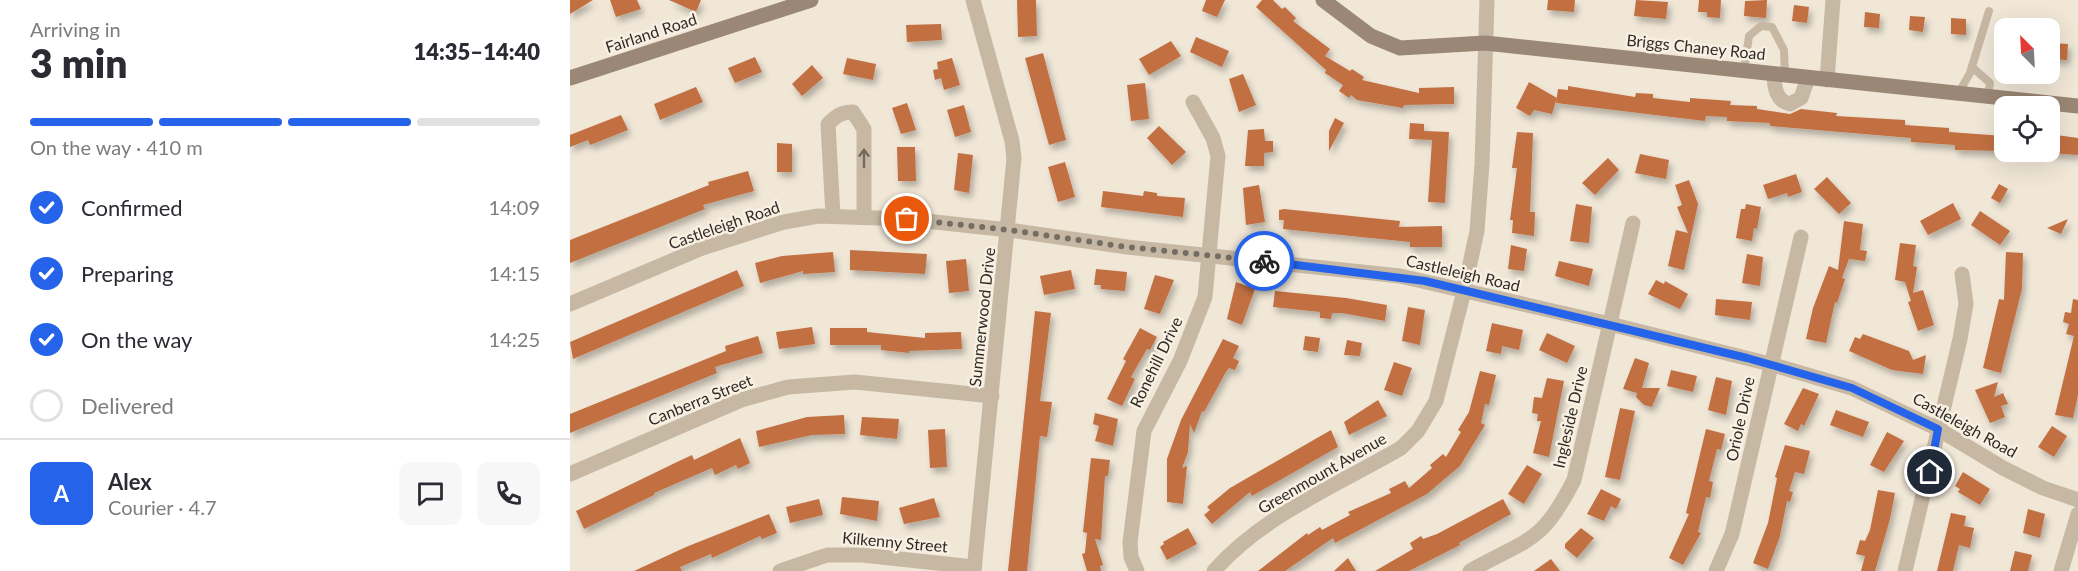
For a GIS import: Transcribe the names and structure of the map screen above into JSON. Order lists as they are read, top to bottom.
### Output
{
  "streets": {
    "main road": ["Fairland Road", "Briggs Chaney Road"],
    "street": [
      "Castleleigh Road",
      "Summerwood Drive",
      "Ronehill Drive",
      "Canberra Street",
      "Ingleside Drive",
      "Oriole Drive",
      "Greenmount Avenue",
      "Kilkenny Street"
    ]
  },
  "crossings": [
    ["Briggs Chaney Road", "Greenmount Avenue"],
    ["Castleleigh Road", "Summerwood Drive"],
    ["Castleleigh Road", "Ronehill Drive"],
    ["Castleleigh Road", "Ingleside Drive"],
    ["Castleleigh Road", "Oriole Drive"],
    ["Castleleigh Road", "Greenmount Avenue"],
    ["Summerwood Drive", "Canberra Street"],
    ["Summerwood Drive", "Kilkenny Street"]
  ],
  "north": "top left",
  "page": {
    "heading": ["3 min", "Arriving in", "14:35–14:40"],
    "panel": ["Alex", "Courier · 4.7"],
    "bar": "On the way · 410 m",
    "list": [
      ["Confirmed", "14:09"],
      ["Preparing", "14:15"],
      ["On the way", "14:25"],
      "Delivered"
    ],
    "round": "A"
  }
}
